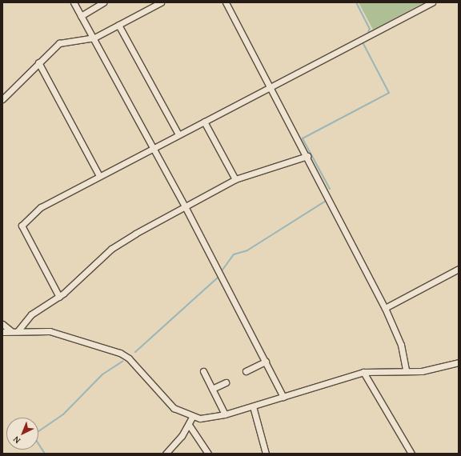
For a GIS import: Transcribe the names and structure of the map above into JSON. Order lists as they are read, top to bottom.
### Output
{
  "north": "bottom left"
}
